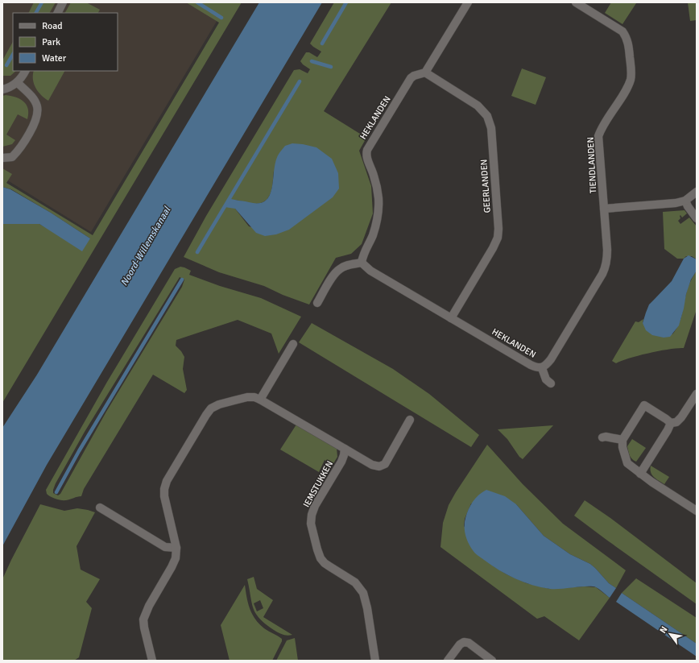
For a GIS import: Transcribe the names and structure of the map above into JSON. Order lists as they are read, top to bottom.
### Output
{
  "streets": {
    "street": [
      "HEKLANDEN",
      "TIENDLANDEN",
      "GEERLANDEN",
      "IEMSTUKKEN"
    ]
  },
  "crossings": [
    ["HEKLANDEN", "TIENDLANDEN"],
    ["HEKLANDEN", "GEERLANDEN"]
  ],
  "water": ["Noord-Willemskanaal"],
  "legend": ["Road", "Park", "Water"],
  "north": "top left"
}
